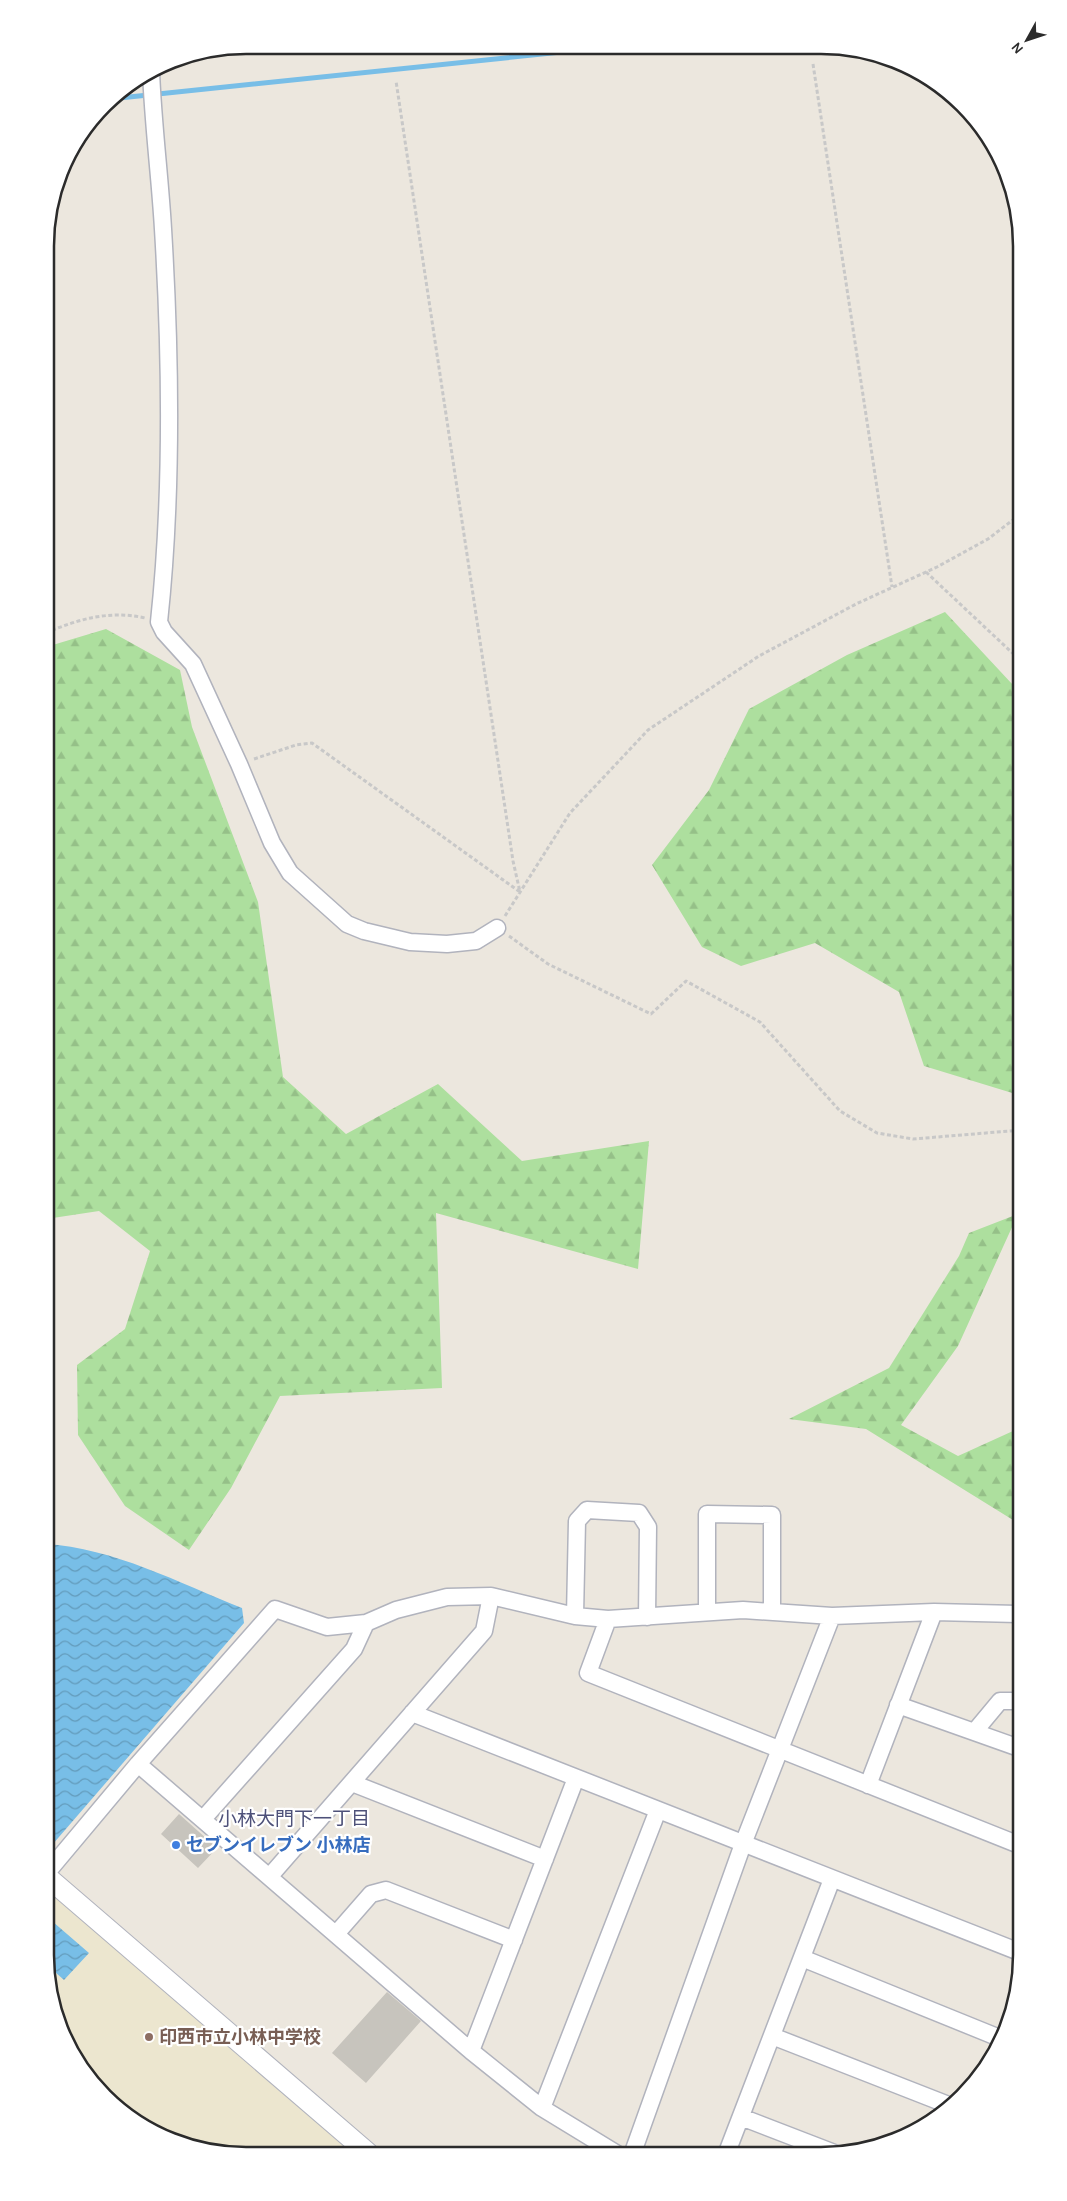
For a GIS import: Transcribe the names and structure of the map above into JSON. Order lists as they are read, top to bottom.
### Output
{
  "districts": ["小林大門下一丁目"],
  "places": ["セブンイレブン 小林店", "印西市立小林中学校"],
  "north": "bottom left"
}
